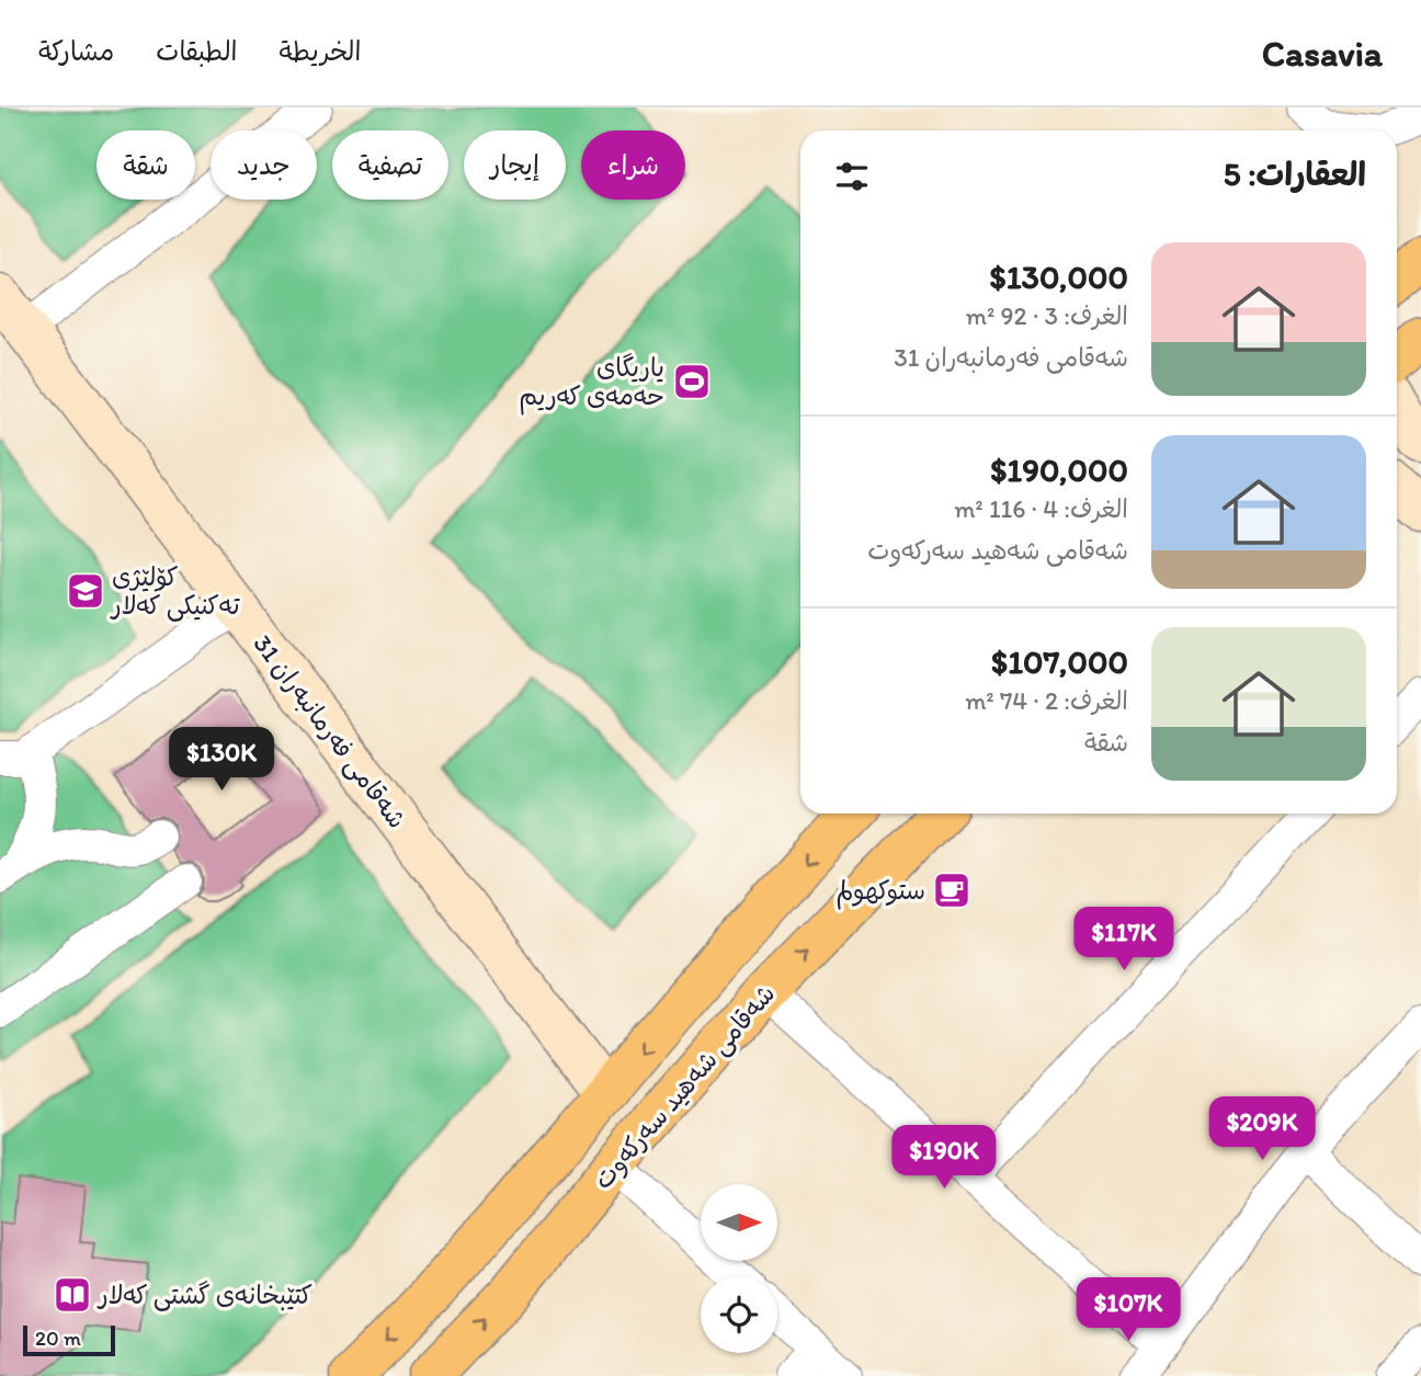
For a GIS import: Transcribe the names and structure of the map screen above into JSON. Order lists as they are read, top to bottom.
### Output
{
  "streets": {
    "main road": ["شەقامی فەرمانبەران 31", "شەقامی شەهید سەرکەوت"]
  },
  "places": {
    "sports": ["یاریگای ‌حەمەی کەریم"],
    "school or university": ["کۆلێژی تەکنیکی کەلار"],
    "cafe": ["ستوكهولم"],
    "library": ["کتێبخانەی گشتی کەلار"]
  },
  "scale_bar": "20 m",
  "north": "right",
  "page": {
    "header": "Casavia",
    "nav": ["الخريطة", "الطبقات", "مشاركة"],
    "chip": [
      "شراء",
      "إيجار",
      "تصفية",
      "جديد",
      "شقة"
    ],
    "heading": "العقارات: 5",
    "list": [
      {
        "name": "$130,000",
        "note": "الغرف: 3 · 92 m² · شەقامی فەرمانبەران 31"
      },
      {
        "name": "$190,000",
        "note": "الغرف: 4 · 116 m² · شەقامی شەهید سەرکەوت"
      },
      {
        "name": "$107,000",
        "note": "الغرف: 2 · 74 m² · شقة"
      }
    ],
    "price": [
      "$130K",
      "$117K",
      "$209K",
      "$190K",
      "$107K"
    ],
    "scale": "20 m"
  }
}
